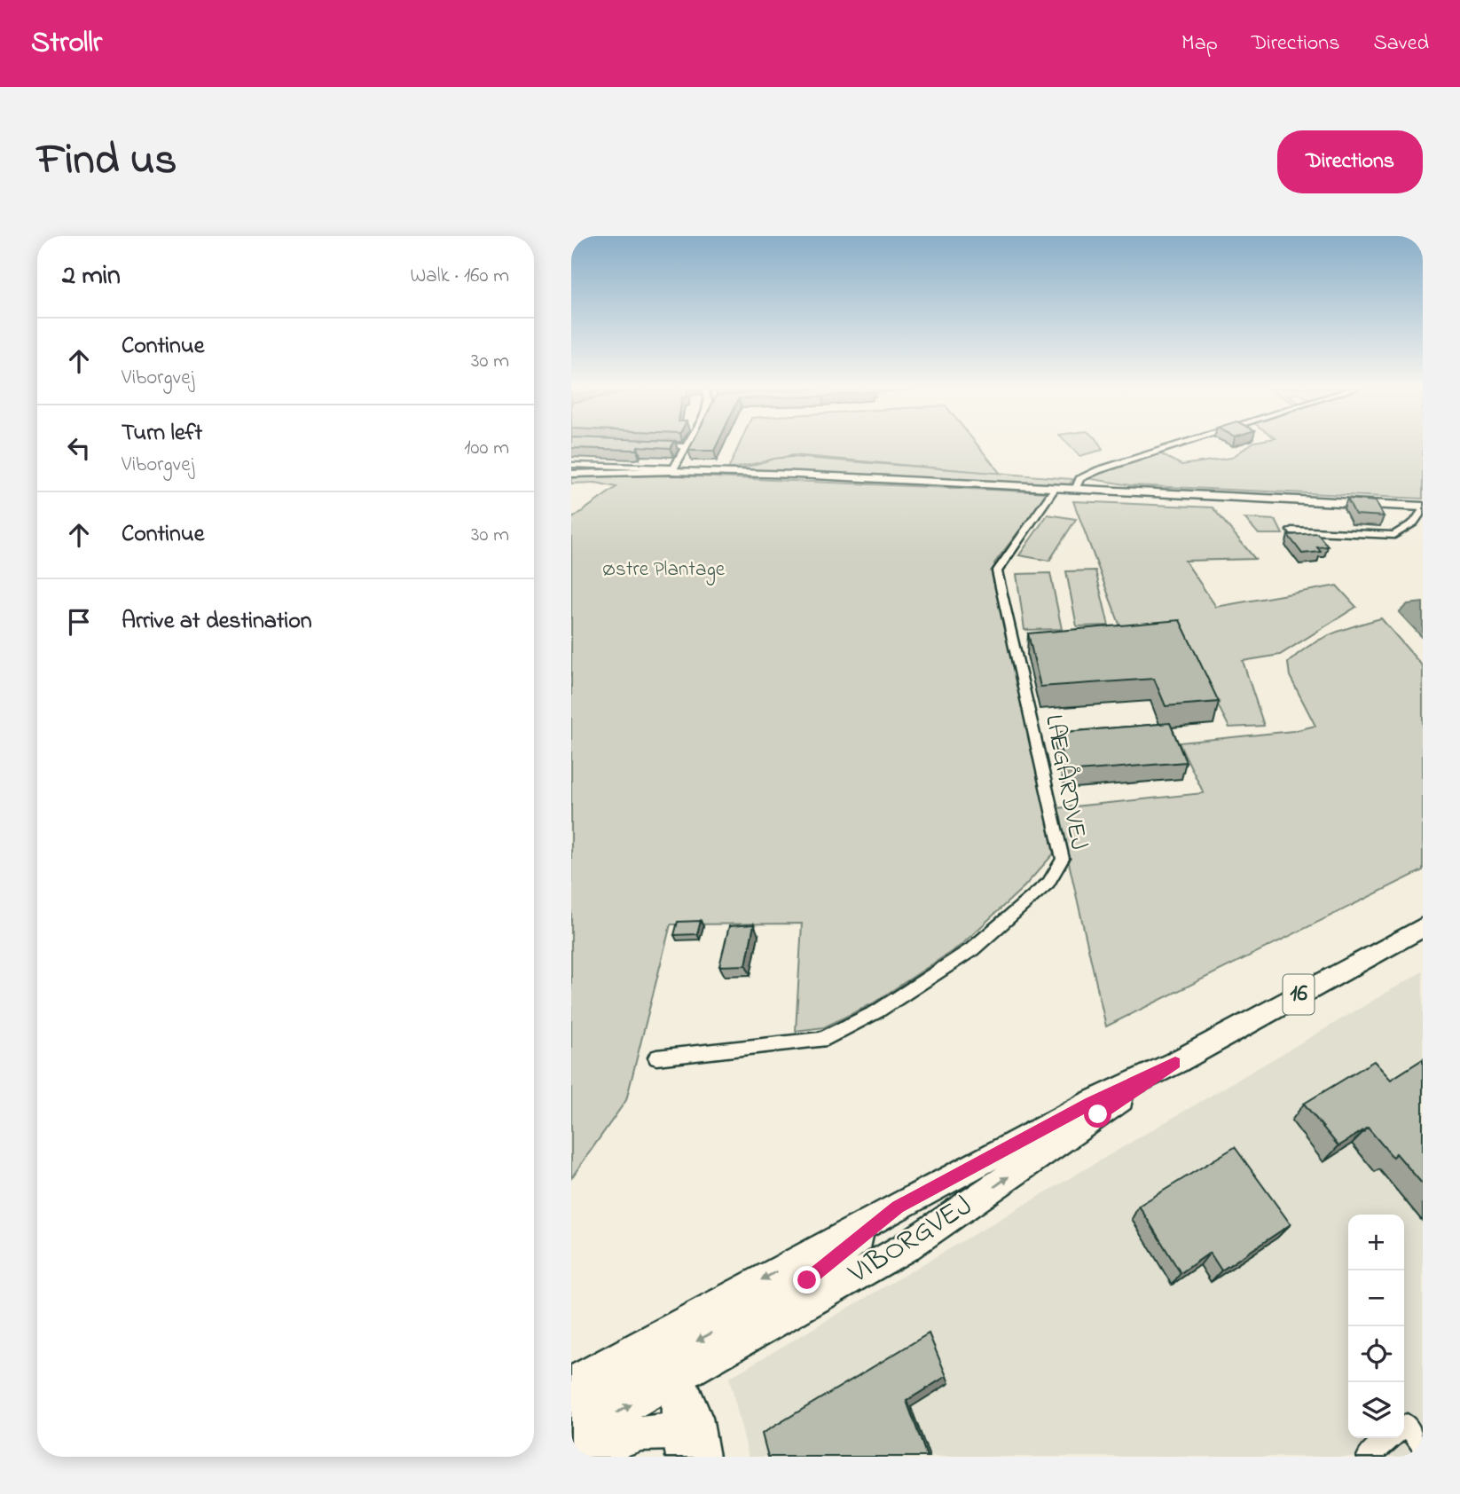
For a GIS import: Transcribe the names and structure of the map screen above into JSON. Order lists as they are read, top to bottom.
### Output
{
  "streets": {
    "main road": ["16", "VIBORGVEJ"],
    "street": ["LÆGÅRDVEJ"]
  },
  "parks": ["Østre Plantage"],
  "page": {
    "header": "Strollr",
    "nav": ["Map", "Directions", "Saved"],
    "title": "Find us",
    "buttons": "Directions",
    "heading": ["2 min", "Walk · 160 m"],
    "list": [
      ["Continue", "Viborgvej", "30 m"],
      ["Turn left", "Viborgvej", "100 m"],
      ["Continue", "30 m"],
      "Arrive at destination"
    ],
    "map_buttons": ["+", "−"]
  }
}
